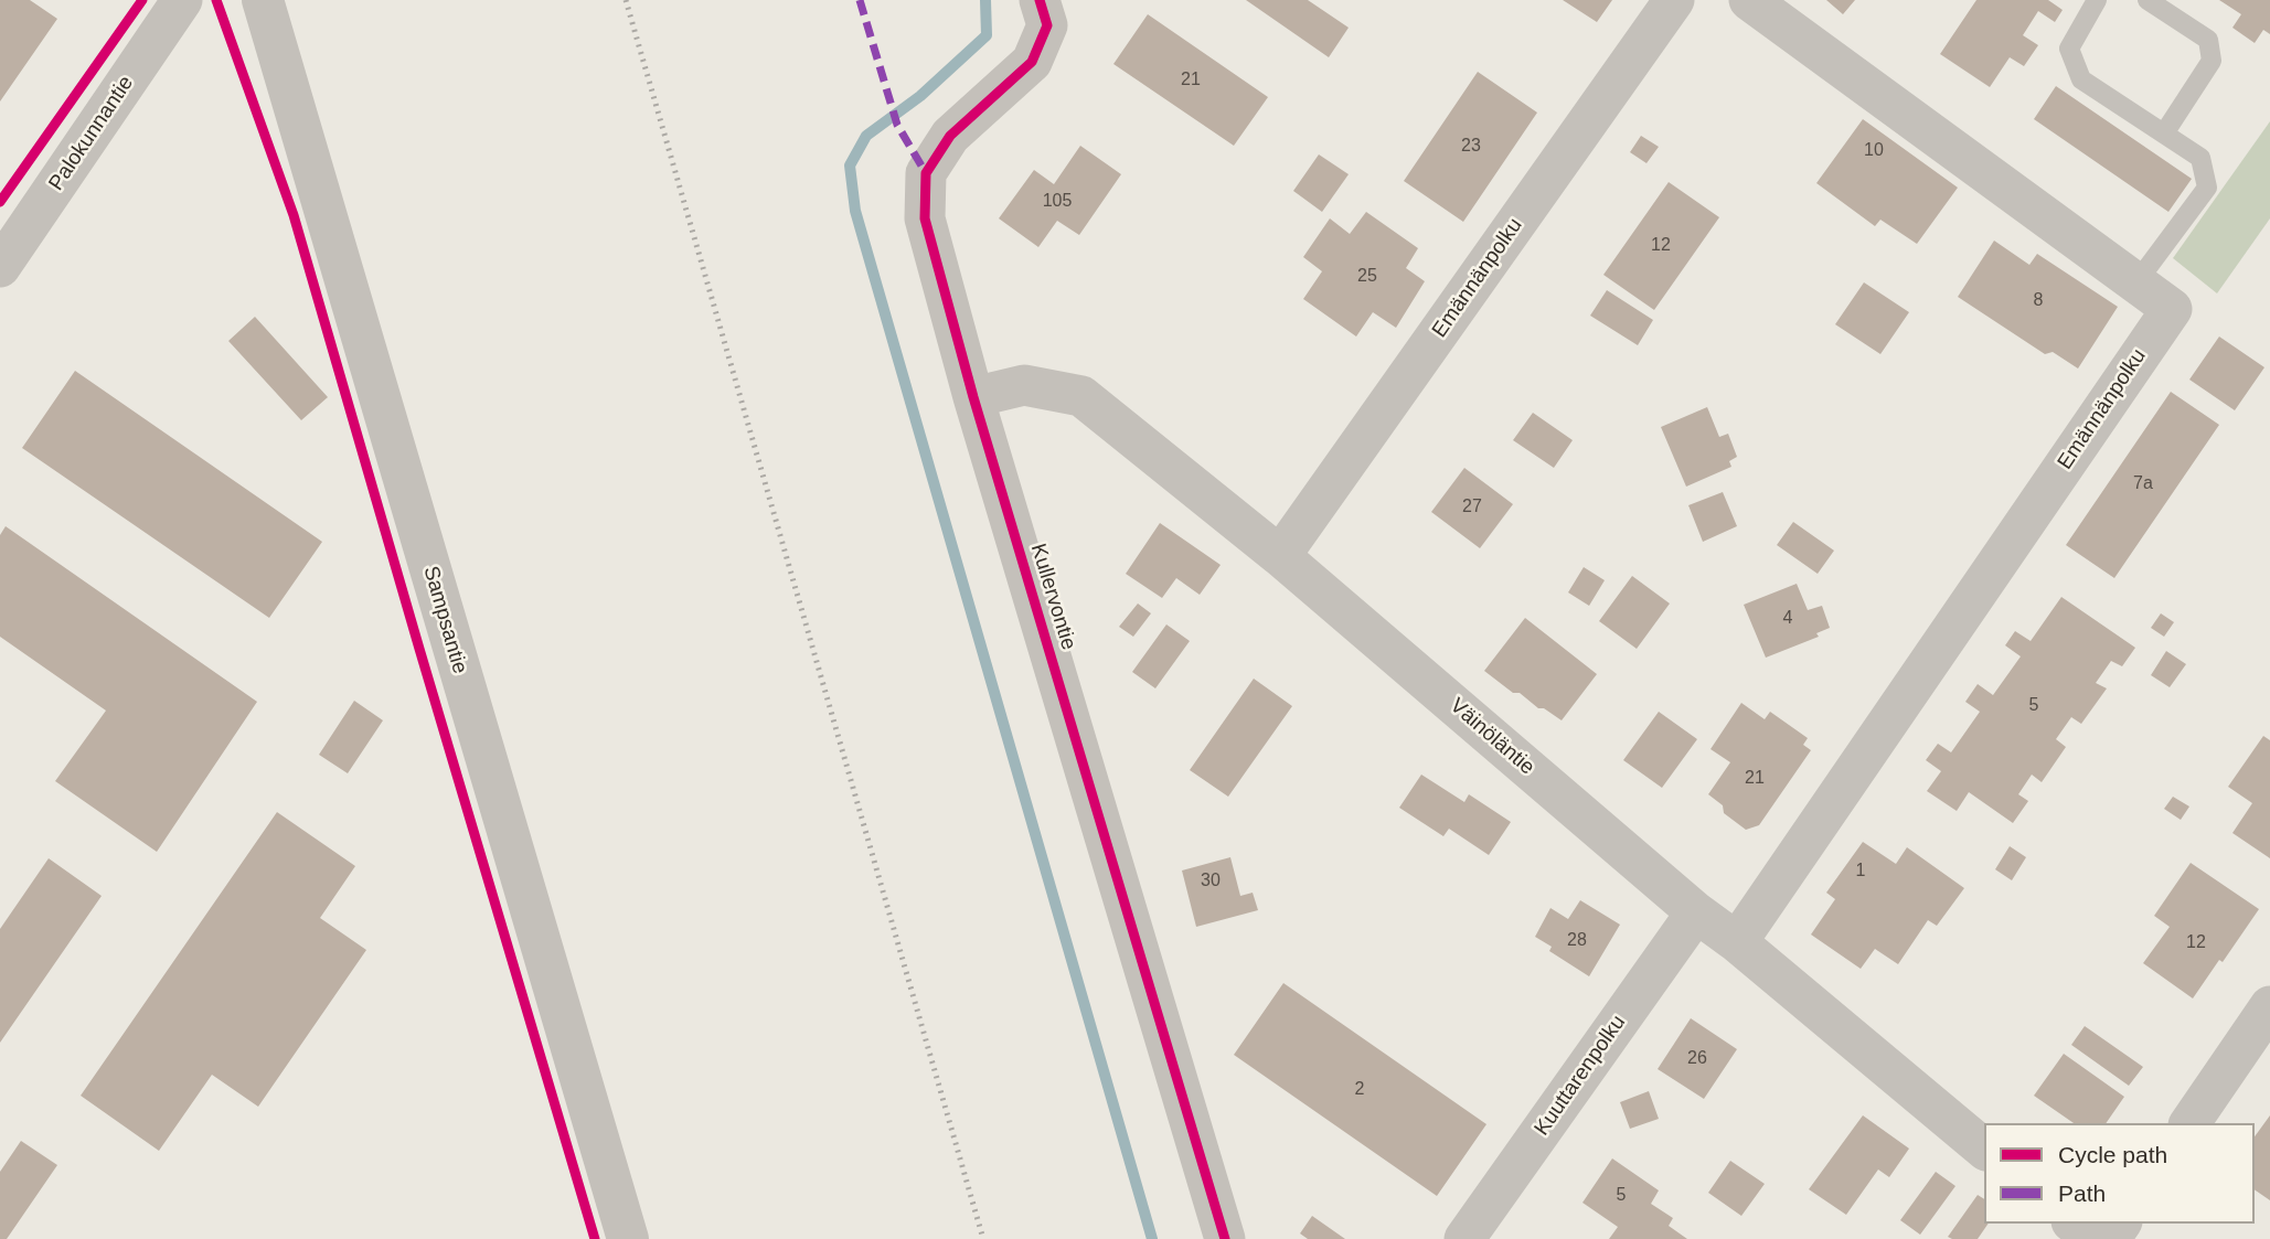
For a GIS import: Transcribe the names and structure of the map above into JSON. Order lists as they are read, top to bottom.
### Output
{
  "streets": {
    "street": [
      "Palokunnantie",
      "Emännänpolku",
      "Kullervontie",
      "Sampsantie",
      "Väinöläntie",
      "Kuuttarenpolku"
    ]
  },
  "crossings": [
    ["Emännänpolku", "Väinöläntie"],
    ["Kullervontie", "Väinöläntie"],
    ["Väinöläntie", "Kuuttarenpolku"]
  ],
  "house_numbers": [
    "21",
    "23",
    "10",
    "105",
    "12",
    "25",
    "8",
    "7a",
    "27",
    "4",
    "5",
    "21",
    "1",
    "30",
    "28",
    "12",
    "26",
    "2",
    "5"
  ],
  "legend": ["Cycle path", "Path"]
}
